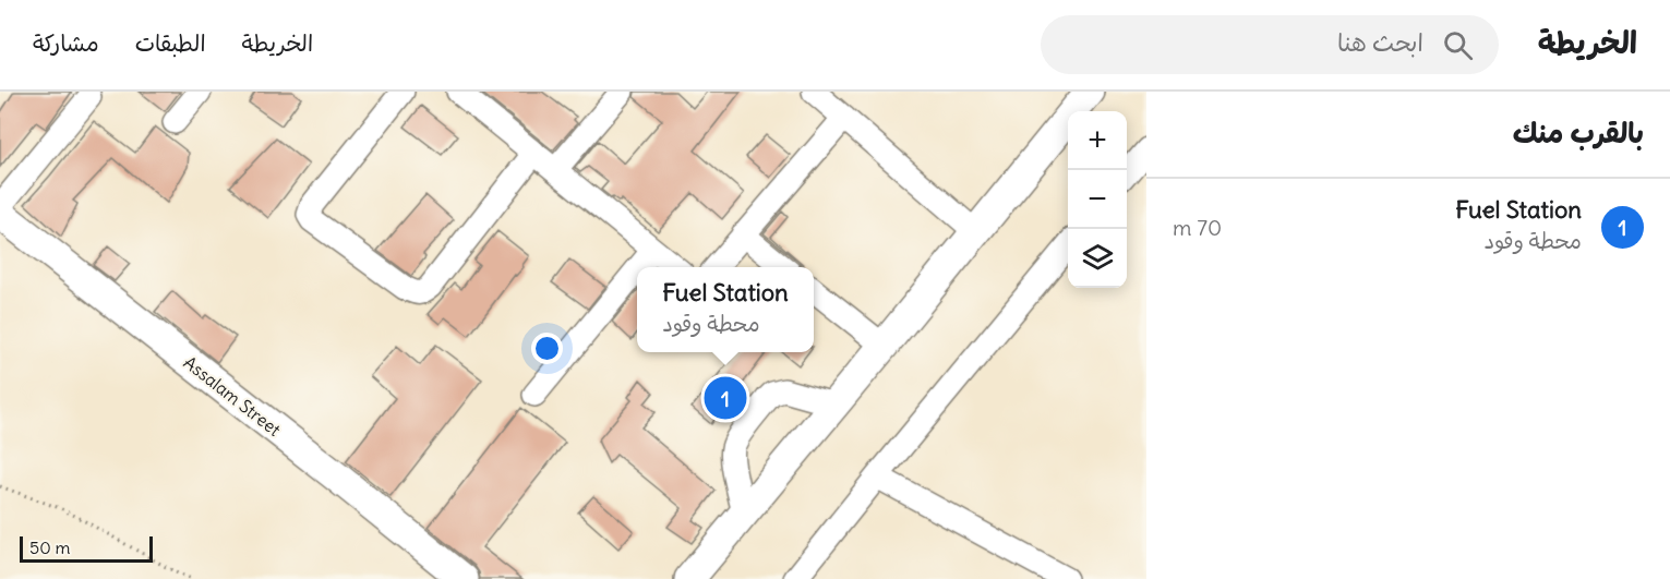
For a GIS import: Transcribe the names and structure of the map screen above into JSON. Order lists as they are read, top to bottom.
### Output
{
  "streets": {
    "main road": ["Assalam Street"]
  },
  "scale_bar": "50 m",
  "page": {
    "header": "الخريطة",
    "search": "ابحث هنا",
    "nav": ["الخريطة", "الطبقات", "مشاركة"],
    "heading": "بالقرب منك",
    "map_buttons": ["+", "−"],
    "list": [
      {
        "mark": "1",
        "name": "Fuel Station",
        "note": "محطة وقود",
        "value": "70 m"
      }
    ],
    "popup": ["Fuel Station", "محطة وقود"],
    "pins": "1",
    "scale": "50 m"
  }
}
